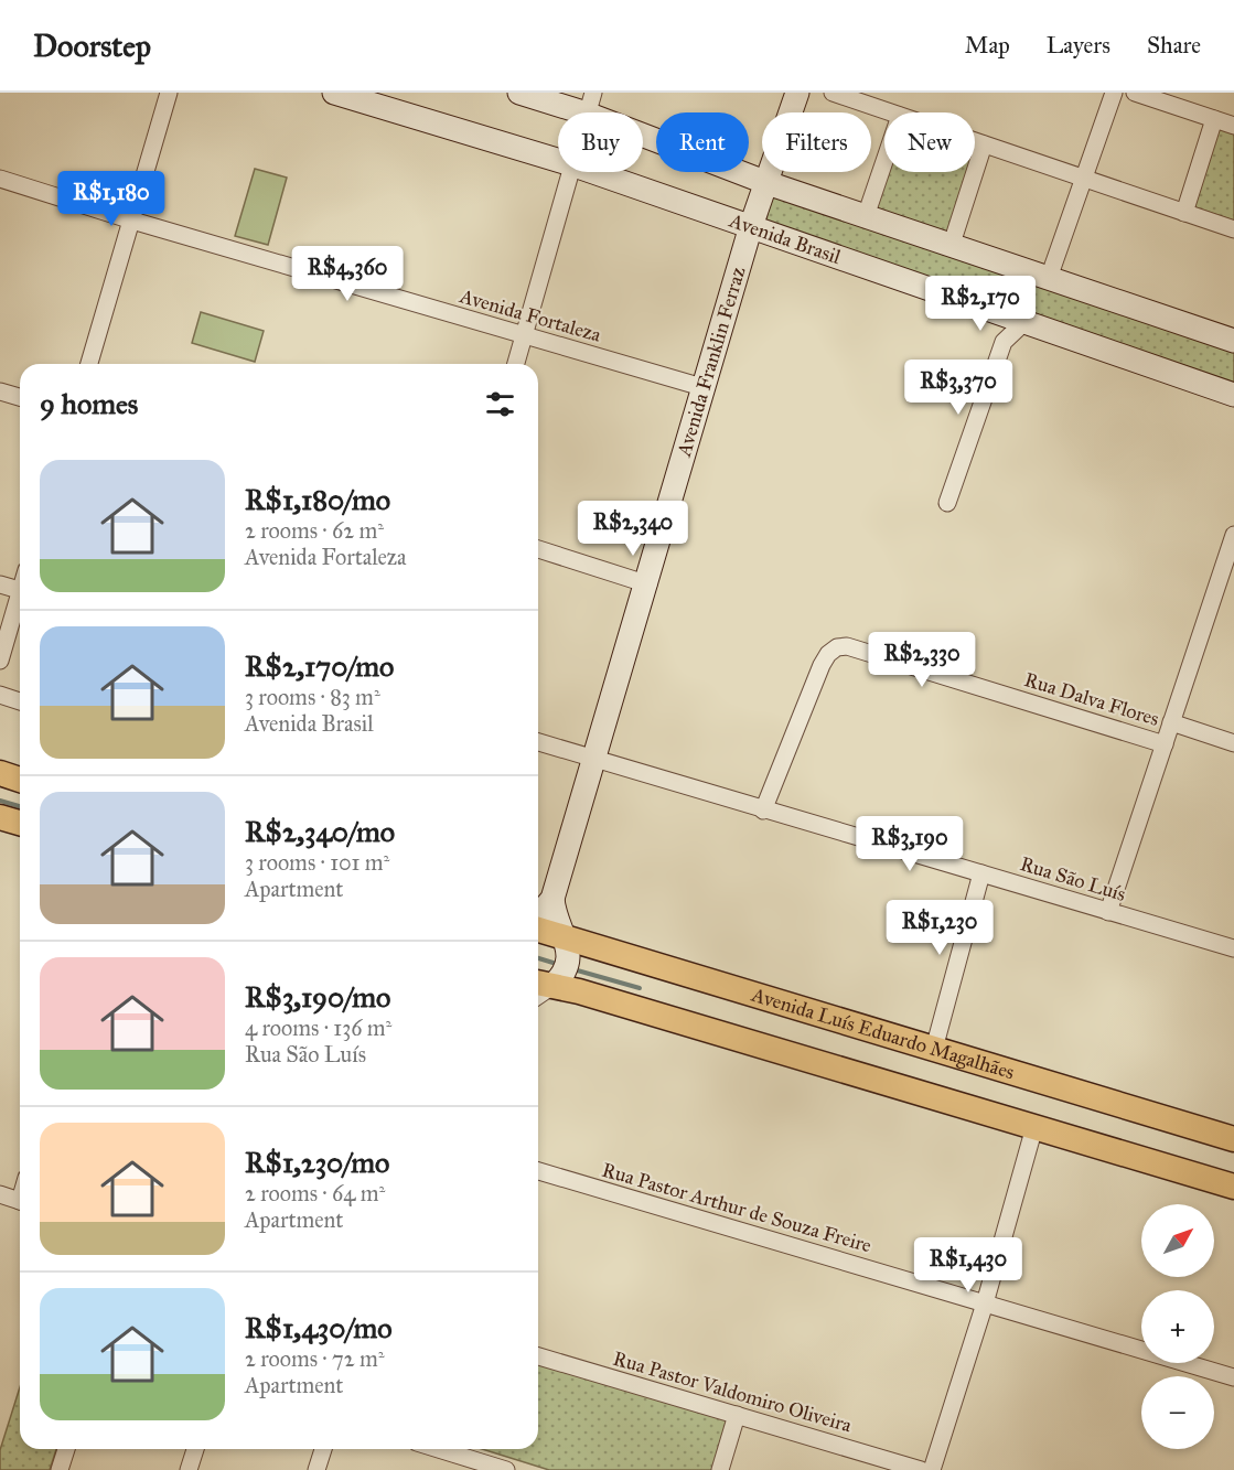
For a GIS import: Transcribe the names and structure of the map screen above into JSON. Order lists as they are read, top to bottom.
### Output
{
  "streets": {
    "main road": ["Avenida Brasil", "Avenida Franklin Ferraz", "Avenida Luís Eduardo Magalhães"],
    "street": [
      "Avenida Fortaleza",
      "Rua Dalva Flores",
      "Rua São Luís",
      "Rua Pastor Arthur de Souza Freire",
      "Rua Pastor Valdomiro Oliveira"
    ]
  },
  "crossings": [
    ["Avenida Brasil", "Avenida Franklin Ferraz"],
    ["Avenida Fortaleza", "Avenida Franklin Ferraz"],
    ["Avenida Franklin Ferraz", "Rua São Luís"],
    ["Rua Dalva Flores", "Rua São Luís"]
  ],
  "north": "top right",
  "page": {
    "header": "Doorstep",
    "nav": ["Map", "Layers", "Share"],
    "chip": [
      "Buy",
      "Rent",
      "Filters",
      "New"
    ],
    "price": [
      "R$1,180",
      "R$4,360",
      "R$2,170",
      "R$3,370",
      "R$2,340",
      "R$2,330",
      "R$3,190",
      "R$1,230",
      "R$1,430"
    ],
    "heading": "9 homes",
    "list": [
      {
        "name": "R$1,180/mo",
        "note": "2 rooms · 62 m² · Avenida Fortaleza"
      },
      {
        "name": "R$2,170/mo",
        "note": "3 rooms · 83 m² · Avenida Brasil"
      },
      {
        "name": "R$2,340/mo",
        "note": "3 rooms · 101 m² · Apartment"
      },
      {
        "name": "R$3,190/mo",
        "note": "4 rooms · 136 m² · Rua São Luís"
      },
      {
        "name": "R$1,230/mo",
        "note": "2 rooms · 64 m² · Apartment"
      },
      {
        "name": "R$1,430/mo",
        "note": "2 rooms · 72 m² · Apartment"
      }
    ],
    "map_buttons": ["+", "−"]
  }
}
